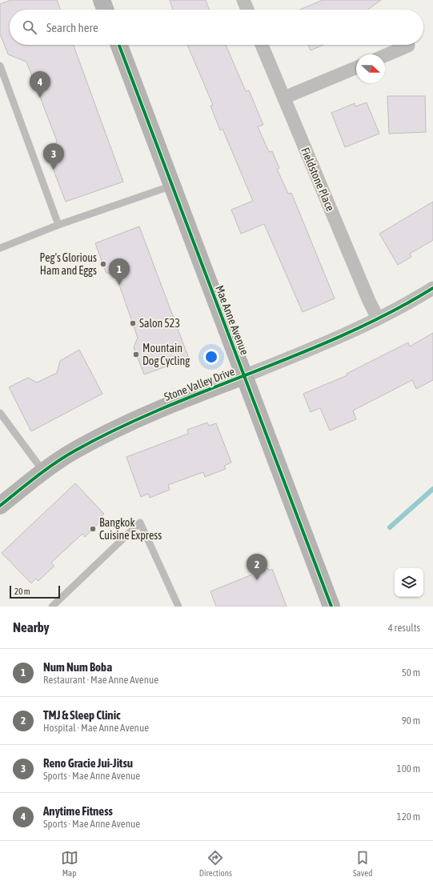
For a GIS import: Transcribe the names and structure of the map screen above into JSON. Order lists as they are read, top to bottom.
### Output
{
  "streets": {
    "main road": ["Mae Anne Avenue", "Stone Valley Drive"],
    "street": ["Fieldstone Place"]
  },
  "crossings": [
    ["Fieldstone Place", "Stone Valley Drive"],
    ["Mae Anne Avenue", "Stone Valley Drive"]
  ],
  "places": [
    "Peg's Glorious Ham and Eggs",
    "Salon 523",
    "Mountain Dog Cycling",
    "Bangkok Cuisine Express"
  ],
  "scale_bar": "20 m",
  "north": "right",
  "page": {
    "search": "Search here",
    "pins": [
      "4",
      "3",
      "1",
      "2"
    ],
    "scale": "20 m",
    "heading": ["Nearby", "4 results"],
    "list": [
      {
        "mark": "1",
        "name": "Num Num Boba",
        "note": "Restaurant · Mae Anne Avenue",
        "value": "50 m"
      },
      {
        "mark": "2",
        "name": "TMJ & Sleep Clinic",
        "note": "Hospital · Mae Anne Avenue",
        "value": "90 m"
      },
      {
        "mark": "3",
        "name": "Reno Gracie Jui-Jitsu",
        "note": "Sports · Mae Anne Avenue",
        "value": "100 m"
      },
      {
        "mark": "4",
        "name": "Anytime Fitness",
        "note": "Sports · Mae Anne Avenue",
        "value": "120 m"
      }
    ],
    "nav": ["Map", "Directions", "Saved"]
  }
}
